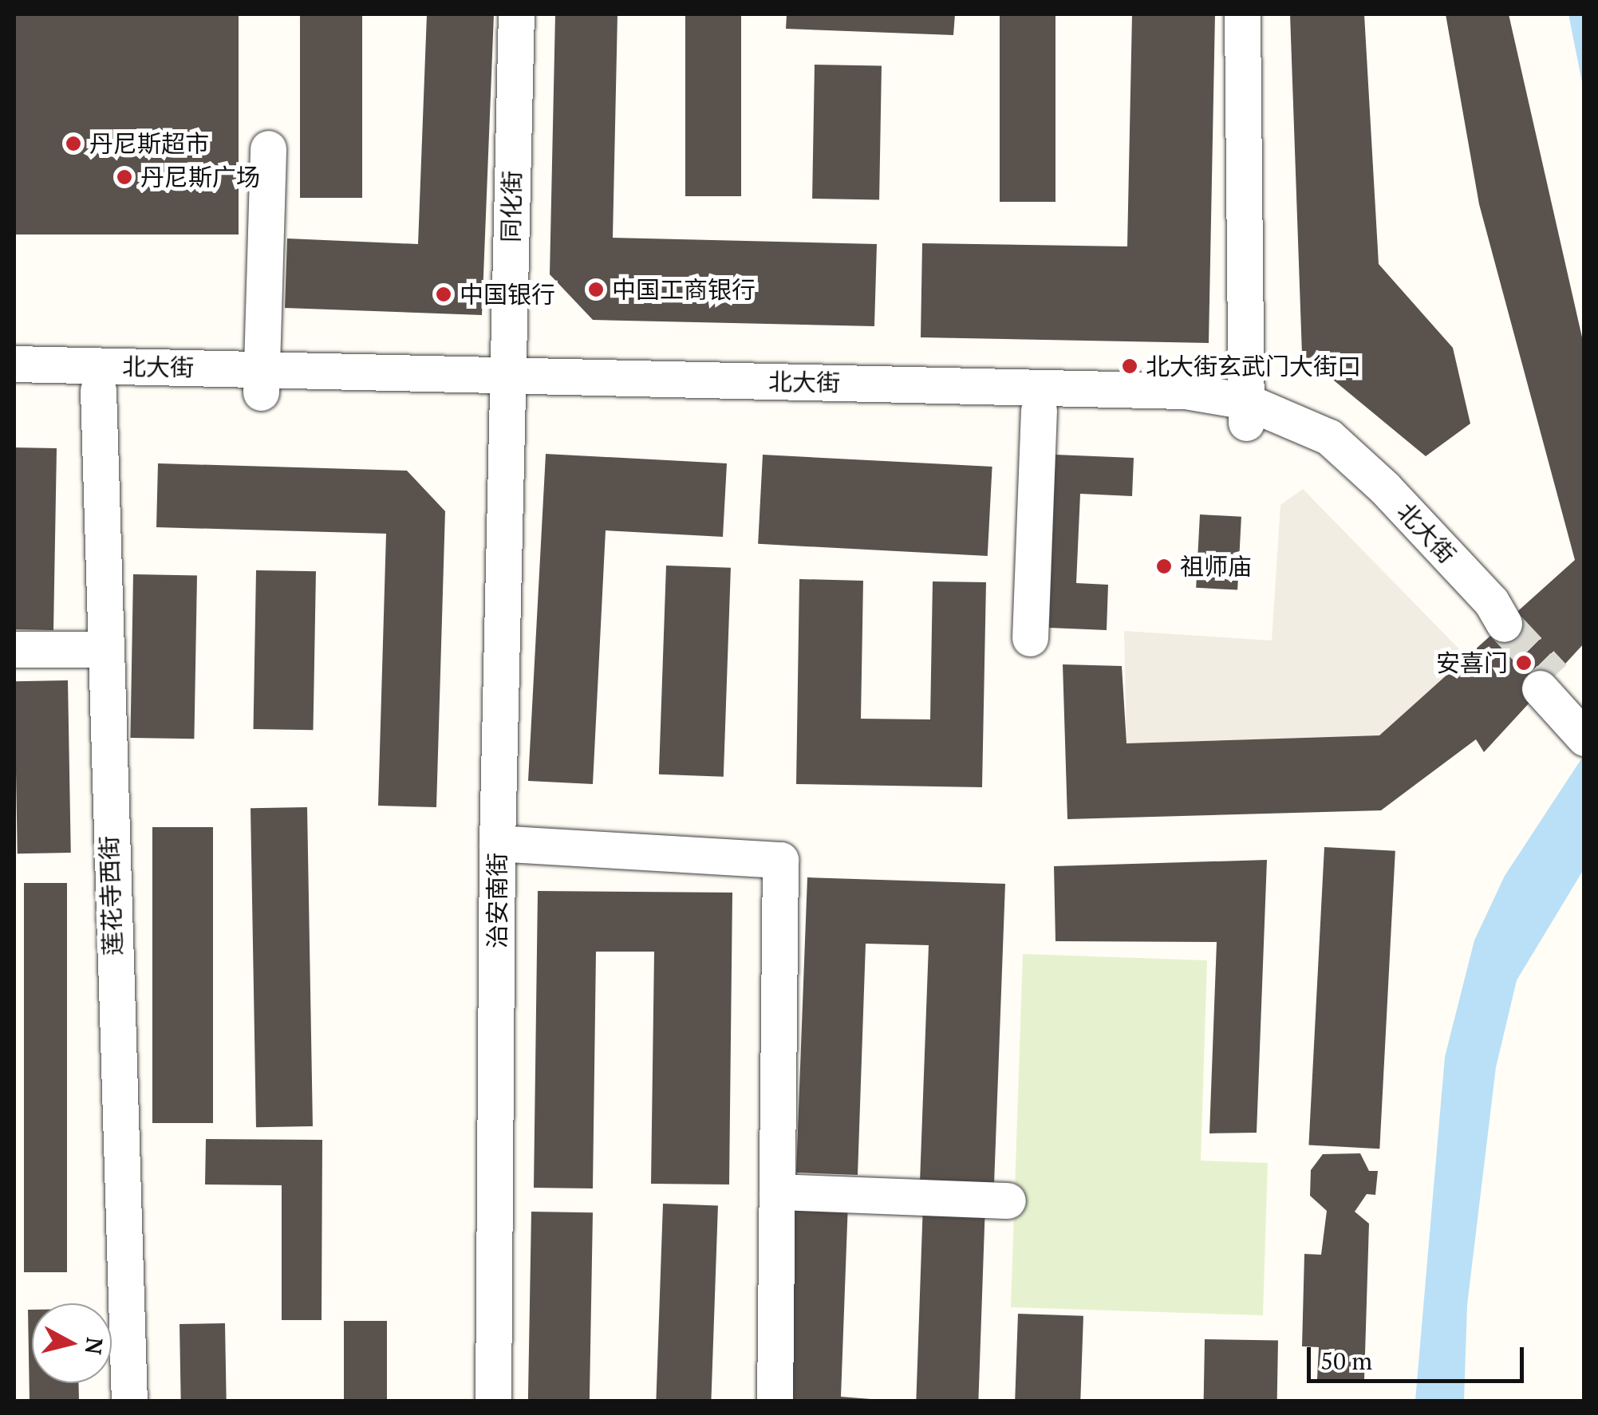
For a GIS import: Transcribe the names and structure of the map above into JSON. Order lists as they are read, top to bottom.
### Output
{
  "streets": {
    "street": [
      "同化街",
      "北大街",
      "莲花寺西街",
      "治安南街"
    ]
  },
  "crossings": [
    ["同化街", "北大街"],
    ["同化街", "治安南街"],
    ["北大街", "莲花寺西街"],
    ["北大街", "治安南街"]
  ],
  "places": [
    "丹尼斯超市",
    "丹尼斯广场",
    "中国工商银行",
    "中国银行",
    "北大街玄武门大街口",
    "祖师庙",
    "安喜门"
  ],
  "scale_bar": "50 m",
  "north": "right"
}
